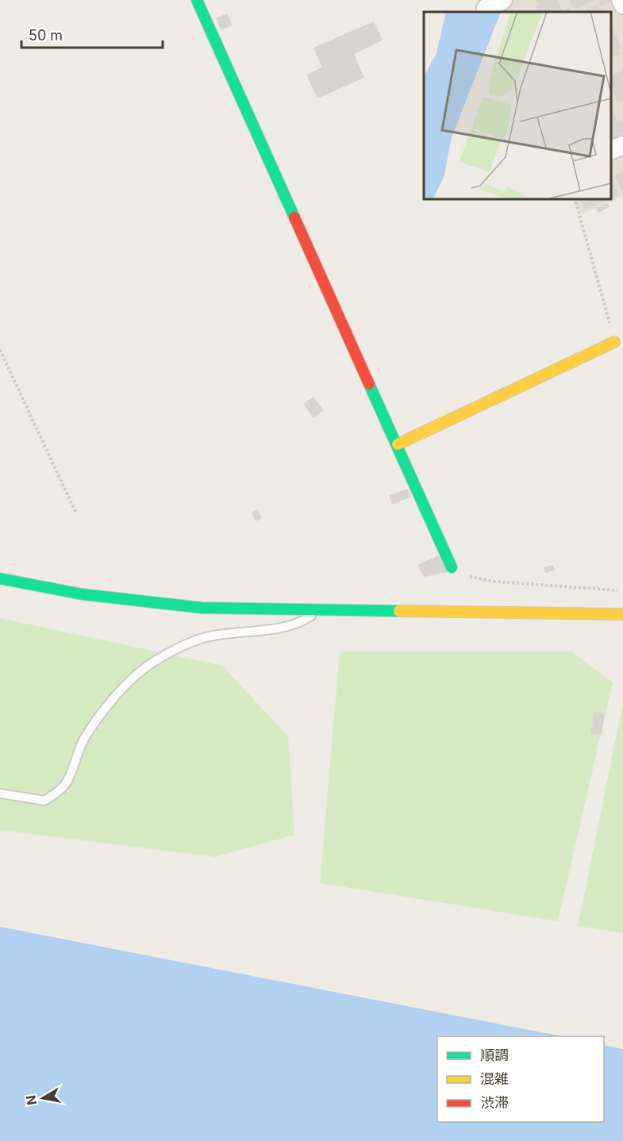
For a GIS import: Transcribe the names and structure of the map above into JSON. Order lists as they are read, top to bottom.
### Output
{
  "legend": ["順調", "混雑", "渋滞"],
  "scale_bar": "50 m",
  "north": "left"
}
